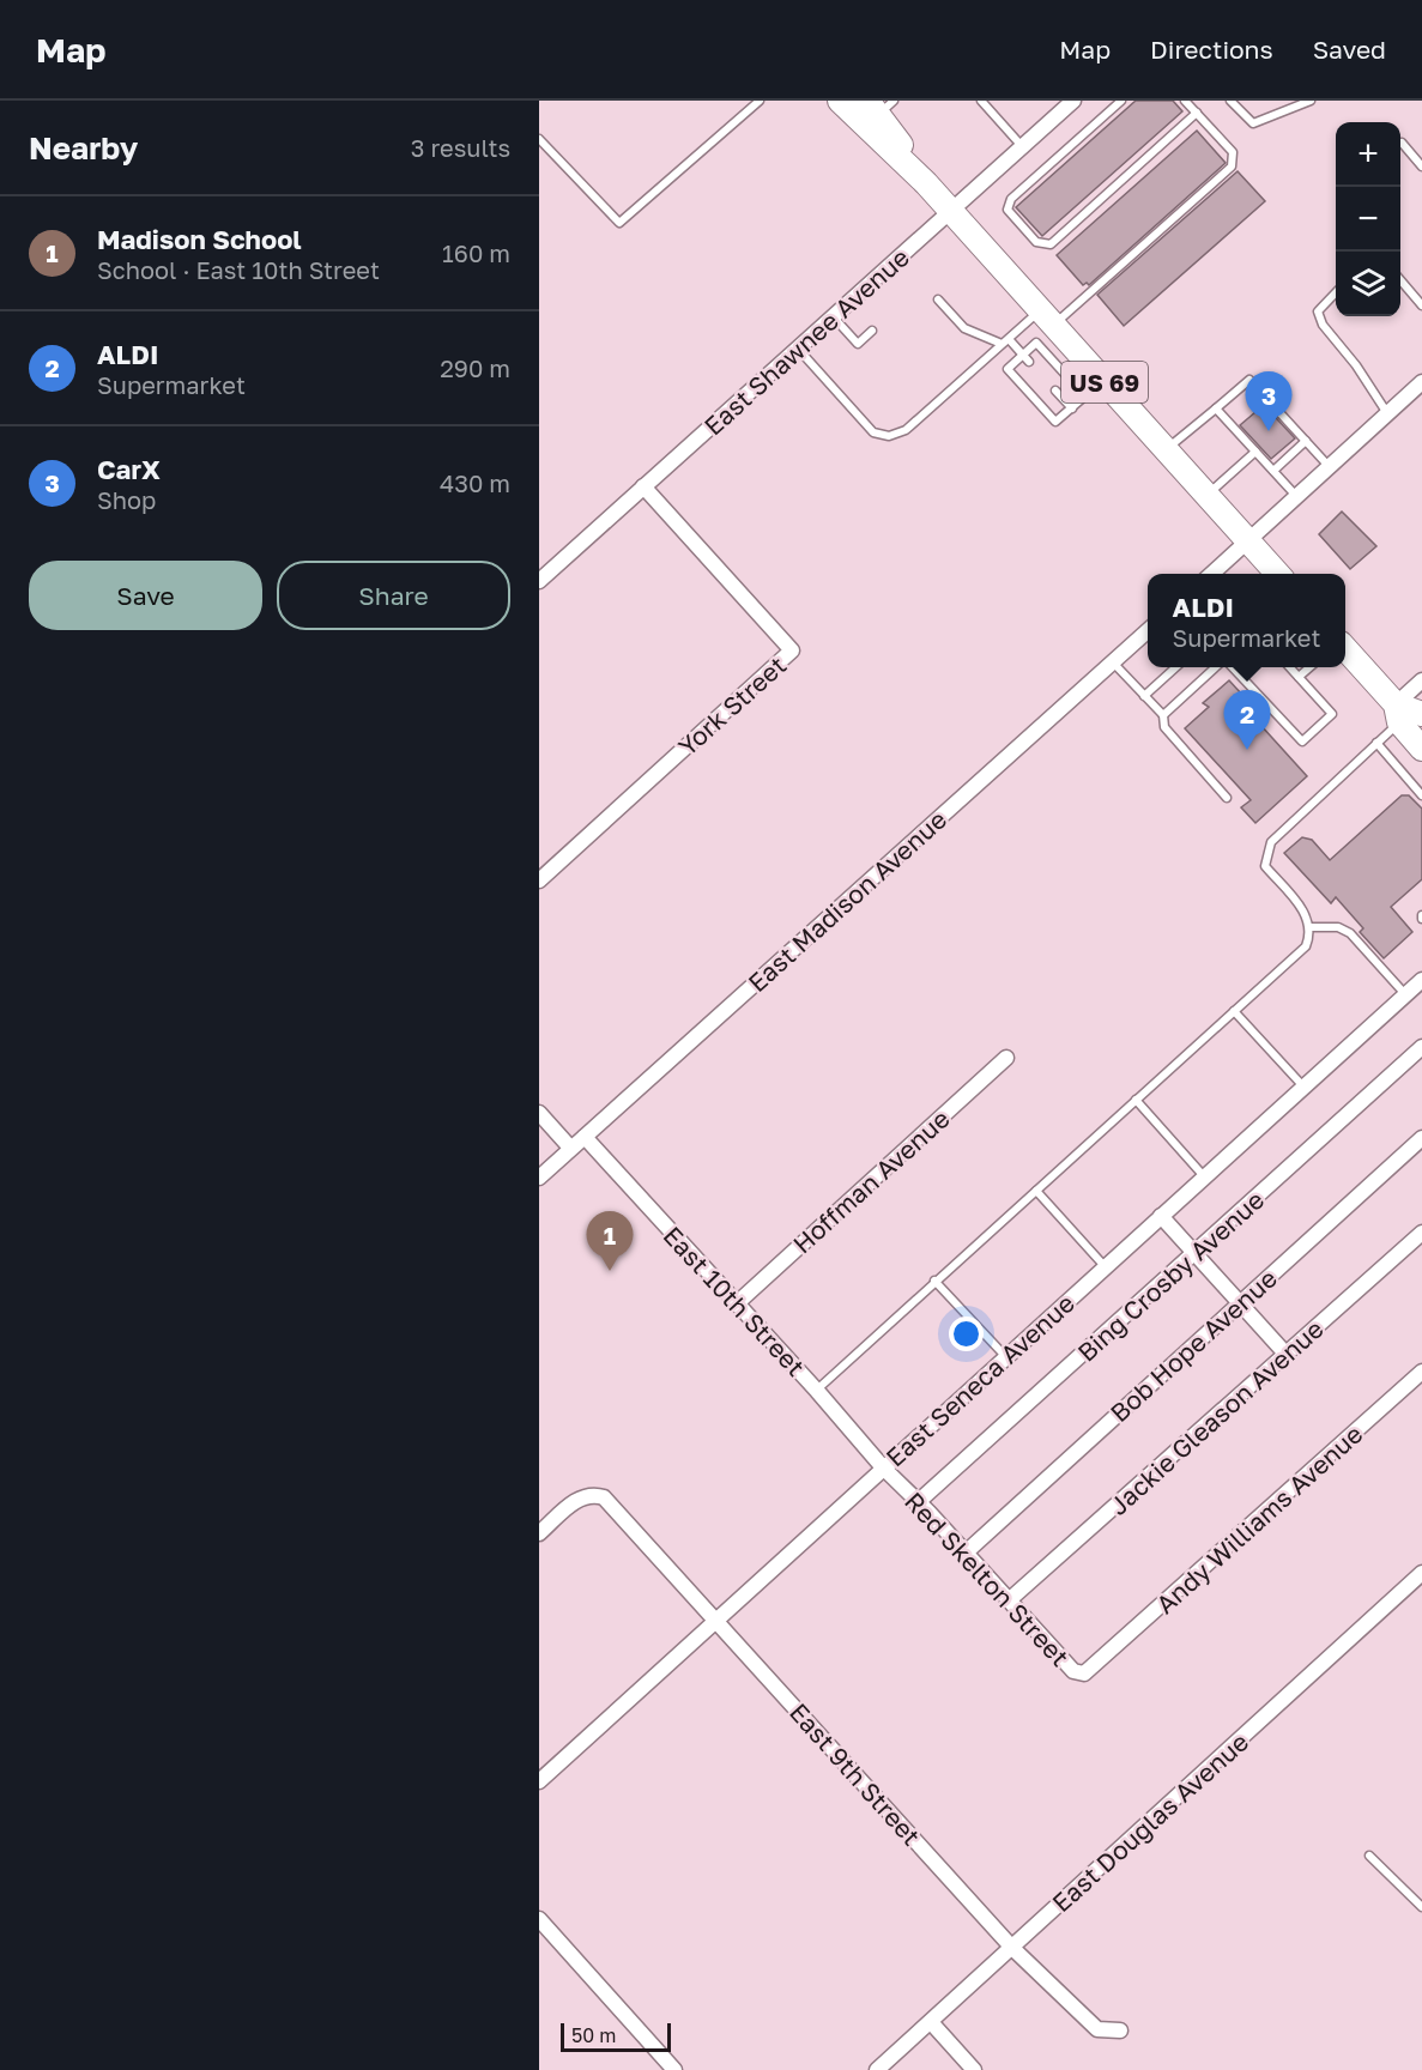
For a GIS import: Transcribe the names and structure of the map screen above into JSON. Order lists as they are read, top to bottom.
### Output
{
  "streets": {
    "main road": ["US 69"],
    "street": [
      "East Shawnee Avenue",
      "York Street",
      "East Madison Avenue",
      "Hoffman Avenue",
      "Bing Crosby Avenue",
      "East 10th Street",
      "Bob Hope Avenue",
      "East Seneca Avenue",
      "Jackie Gleason Avenue",
      "Andy Williams Avenue",
      "Red Skelton Street",
      "East 9th Street",
      "East Douglas Avenue"
    ]
  },
  "crossings": [
    ["East Shawnee Avenue", "US 69"],
    ["East Shawnee Avenue", "York Street"],
    ["East Madison Avenue", "East 10th Street"],
    ["Hoffman Avenue", "East 10th Street"],
    ["Bing Crosby Avenue", "Red Skelton Street"],
    ["East 10th Street", "East Seneca Avenue"],
    ["East 10th Street", "Red Skelton Street"],
    ["Bob Hope Avenue", "Red Skelton Street"],
    ["East Seneca Avenue", "Red Skelton Street"],
    ["East Seneca Avenue", "East 9th Street"],
    ["Jackie Gleason Avenue", "Red Skelton Street"],
    ["Andy Williams Avenue", "Red Skelton Street"],
    ["East 9th Street", "East Douglas Avenue"]
  ],
  "scale_bar": "50 m",
  "page": {
    "header": "Map",
    "nav": ["Map", "Directions", "Saved"],
    "heading": ["Nearby", "3 results"],
    "map_buttons": ["+", "−"],
    "list": [
      {
        "mark": "1",
        "name": "Madison School",
        "note": "School · East 10th Street",
        "value": "160 m"
      },
      {
        "mark": "2",
        "name": "ALDI",
        "note": "Supermarket",
        "value": "290 m"
      },
      {
        "mark": "3",
        "name": "CarX",
        "note": "Shop",
        "value": "430 m"
      }
    ],
    "pins": ["3", "2", "1"],
    "buttons": ["Save", "Share"],
    "popup": ["ALDI", "Supermarket"],
    "scale": "50 m"
  }
}
